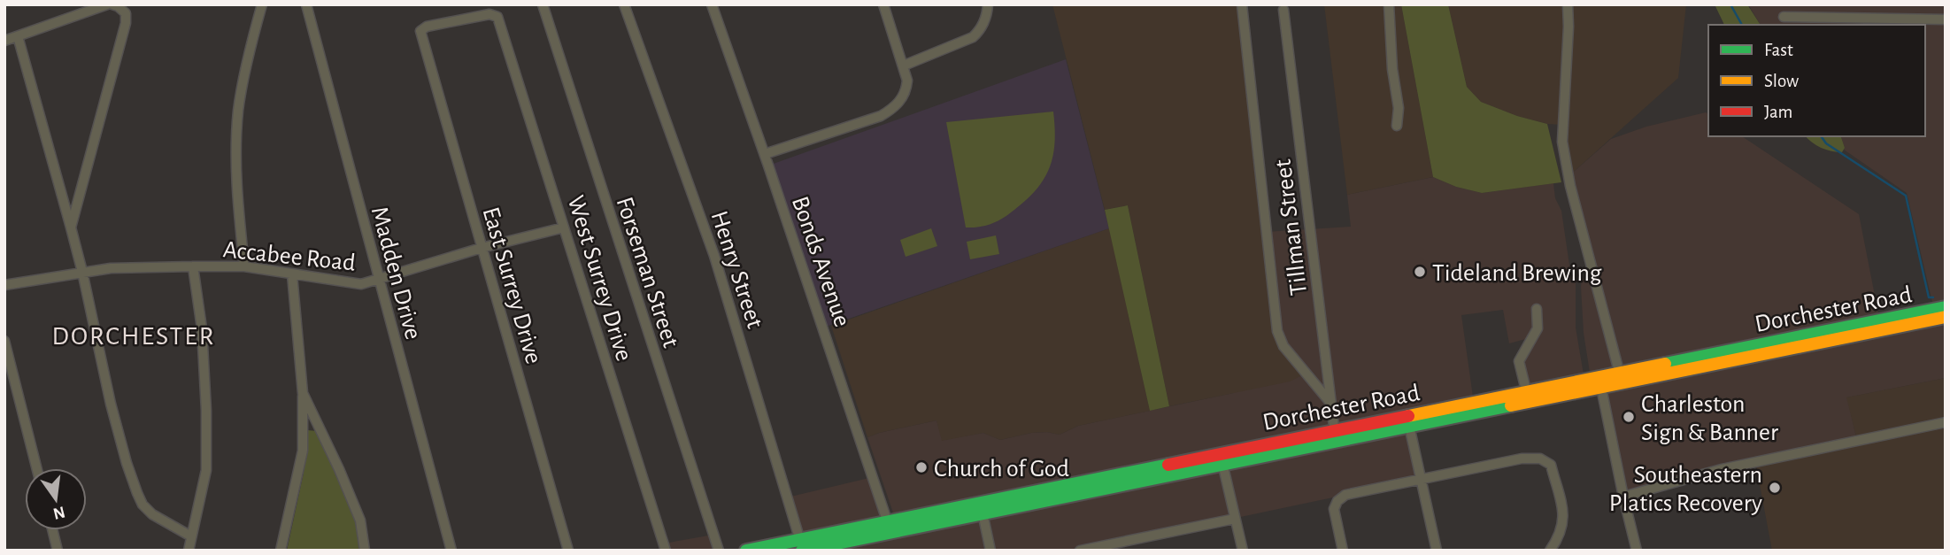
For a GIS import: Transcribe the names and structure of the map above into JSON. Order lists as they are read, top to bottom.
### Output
{
  "streets": {
    "main road": ["Dorchester Road"],
    "street": [
      "Tillman Street",
      "Accabee Road",
      "Bonds Avenue",
      "Henry Street",
      "Forseman Street",
      "Madden Drive",
      "West Surrey Drive",
      "East Surrey Drive"
    ]
  },
  "crossings": [
    ["Tillman Street", "Dorchester Road"],
    ["Accabee Road", "Madden Drive"],
    ["Accabee Road", "West Surrey Drive"],
    ["Accabee Road", "East Surrey Drive"],
    ["Bonds Avenue", "Dorchester Road"],
    ["Henry Street", "Dorchester Road"],
    ["West Surrey Drive", "East Surrey Drive"]
  ],
  "districts": ["DORCHESTER"],
  "places": [
    "Tideland Brewing",
    "Charleston Sign & Banner",
    "Church of God",
    "Southeastern Platics Recovery"
  ],
  "legend": ["Fast", "Slow", "Jam"],
  "north": "bottom"
}
